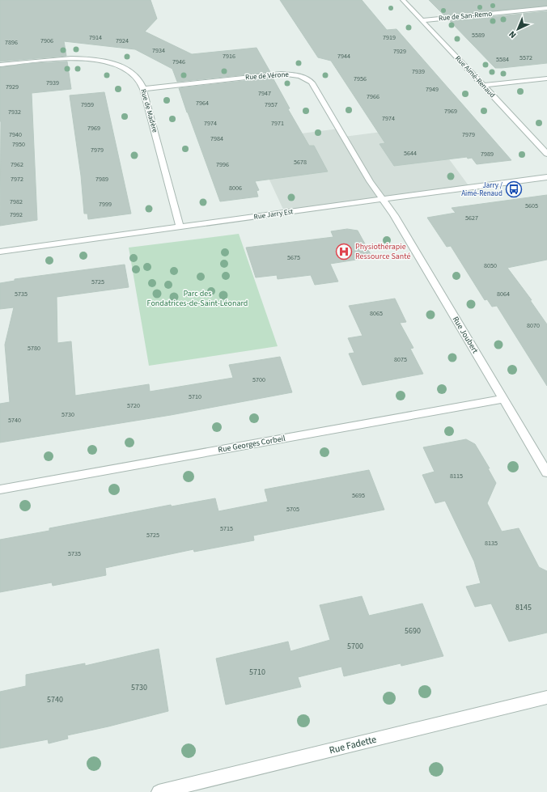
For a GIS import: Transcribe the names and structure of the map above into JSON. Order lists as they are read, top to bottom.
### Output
{
  "streets": {
    "street": [
      "Rue de San-Remo",
      "Rue de Vérone",
      "Rue Aimé-Renaud",
      "Rue de Madère",
      "Rue Jarry Est",
      "Rue Joubert",
      "Rue Georges Corbeil",
      "Rue Fadette"
    ]
  },
  "crossings": [
    ["Rue de San-Remo", "Rue Aimé-Renaud"],
    ["Rue de Vérone", "Rue de Madère"],
    ["Rue de Vérone", "Rue Jarry Est"],
    ["Rue de Vérone", "Rue Joubert"],
    ["Rue de Madère", "Rue Jarry Est"],
    ["Rue Jarry Est", "Rue Joubert"],
    ["Rue Joubert", "Rue Georges Corbeil"]
  ],
  "parks": ["Parc des Fondatrices-de-Saint-Léonard"],
  "places": {
    "bus stop": ["Jarry / Aimé-Renaud"],
    "hospital": ["Physiothérapie Ressource Santé"]
  },
  "house_numbers": [
    "5589",
    "7914",
    "7919",
    "7906",
    "7924",
    "7896",
    "7934",
    "7929",
    "7916",
    "7944",
    "5572",
    "5584",
    "7946",
    "7939",
    "7956",
    "7939",
    "7929",
    "7949",
    "7947",
    "7966",
    "7964",
    "7959",
    "7957",
    "7969",
    "7932",
    "7974",
    "7974",
    "7971",
    "7969",
    "7940",
    "7979",
    "7984",
    "7950",
    "7979",
    "5644",
    "7989",
    "5678",
    "7962",
    "7996",
    "7972",
    "7989",
    "8006",
    "7982",
    "7999",
    "5605",
    "7992",
    "5627",
    "5675",
    "8050",
    "5725",
    "5735",
    "8064",
    "8065",
    "8070",
    "5780",
    "8075",
    "5700",
    "5710",
    "5720",
    "5730",
    "5740",
    "8115",
    "5695",
    "5705",
    "5715",
    "5725",
    "8135",
    "5735",
    "8145",
    "5690",
    "5700",
    "5710",
    "5730",
    "5740"
  ],
  "north": "bottom left"
}
